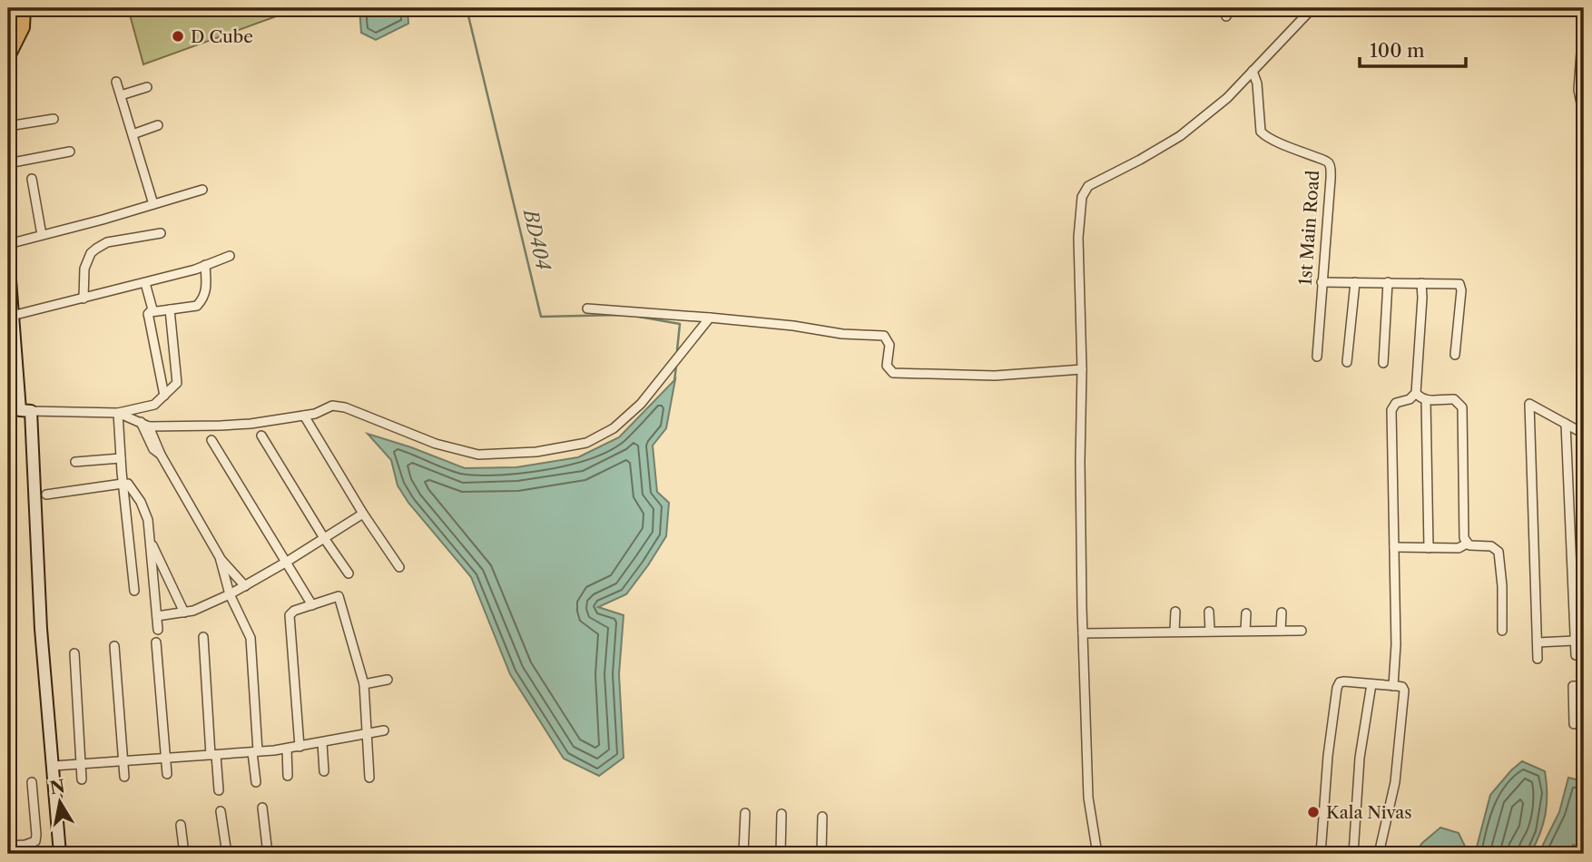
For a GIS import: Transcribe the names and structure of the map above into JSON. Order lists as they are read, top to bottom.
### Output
{
  "streets": {
    "street": ["1st Main Road"]
  },
  "water": ["BD404"],
  "places": ["D Cube", "Kala Nivas"],
  "scale_bar": "100 m",
  "north": "top"
}
